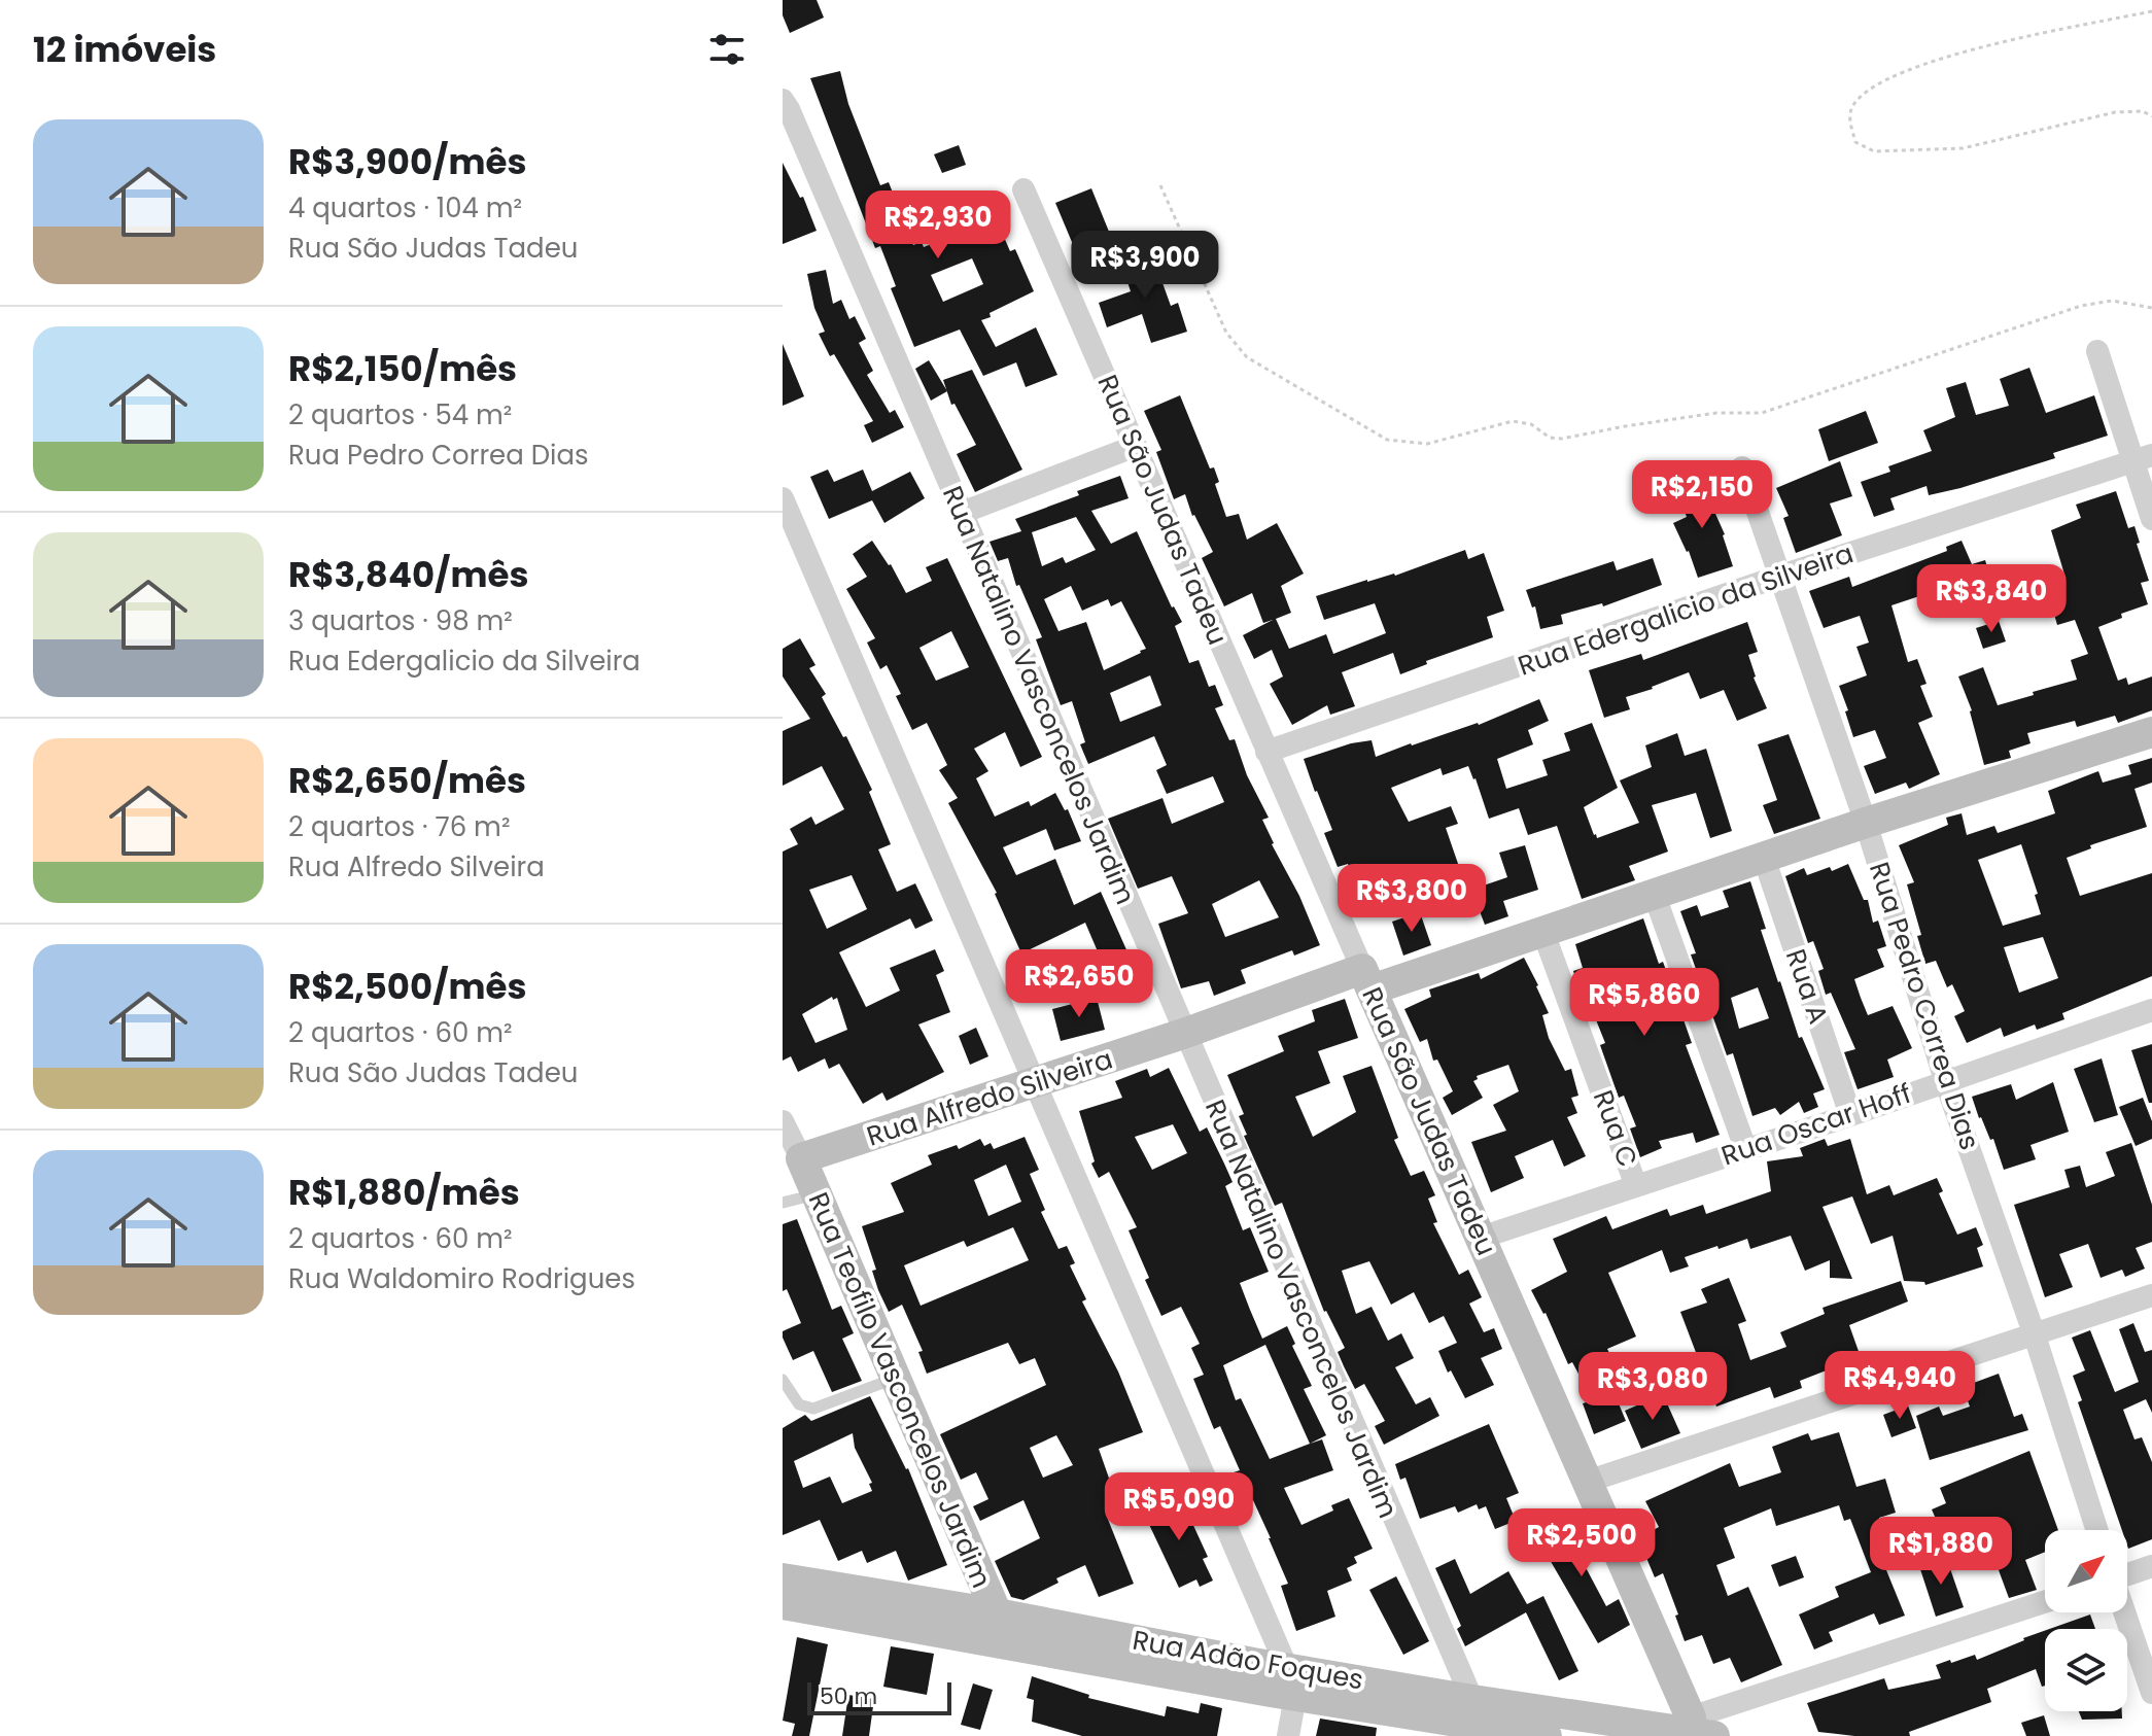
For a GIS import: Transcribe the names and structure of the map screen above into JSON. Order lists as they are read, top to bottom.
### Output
{
  "streets": {
    "street": [
      "Rua São Judas Tadeu",
      "Rua Edergalicio da Silveira",
      "Rua Natalino Vasconcelos Jardim",
      "Rua A",
      "Rua Pedro Correa Dias",
      "Rua Alfredo Silveira",
      "Rua Oscar Hoff",
      "Rua C",
      "Rua Teofilo Vasconcelos Jardim",
      "Rua Adão Foques"
    ]
  },
  "crossings": [
    ["Rua São Judas Tadeu", "Rua Edergalicio da Silveira"],
    ["Rua São Judas Tadeu", "Rua Alfredo Silveira"],
    ["Rua São Judas Tadeu", "Rua Oscar Hoff"],
    ["Rua São Judas Tadeu", "Rua Adão Foques"],
    ["Rua Edergalicio da Silveira", "Rua Pedro Correa Dias"],
    ["Rua Natalino Vasconcelos Jardim", "Rua Alfredo Silveira"],
    ["Rua Natalino Vasconcelos Jardim", "Rua Adão Foques"],
    ["Rua A", "Rua Alfredo Silveira"],
    ["Rua A", "Rua Oscar Hoff"],
    ["Rua Pedro Correa Dias", "Rua Alfredo Silveira"],
    ["Rua Pedro Correa Dias", "Rua Oscar Hoff"],
    ["Rua Alfredo Silveira", "Rua C"],
    ["Rua Alfredo Silveira", "Rua Teofilo Vasconcelos Jardim"],
    ["Rua Oscar Hoff", "Rua C"],
    ["Rua Teofilo Vasconcelos Jardim", "Rua Adão Foques"]
  ],
  "scale_bar": "50 m",
  "north": "top right",
  "page": {
    "heading": "12 imóveis",
    "list": [
      {
        "name": "R$3,900/mês",
        "note": "4 quartos · 104 m² · Rua São Judas Tadeu"
      },
      {
        "name": "R$2,150/mês",
        "note": "2 quartos · 54 m² · Rua Pedro Correa Dias"
      },
      {
        "name": "R$3,840/mês",
        "note": "3 quartos · 98 m² · Rua Edergalicio da Silveira"
      },
      {
        "name": "R$2,650/mês",
        "note": "2 quartos · 76 m² · Rua Alfredo Silveira"
      },
      {
        "name": "R$2,500/mês",
        "note": "2 quartos · 60 m² · Rua São Judas Tadeu"
      },
      {
        "name": "R$1,880/mês",
        "note": "2 quartos · 60 m² · Rua Waldomiro Rodrigues"
      }
    ],
    "price": [
      "R$2,930",
      "R$3,900",
      "R$2,150",
      "R$3,840",
      "R$3,800",
      "R$2,650",
      "R$5,860",
      "R$4,940",
      "R$3,080",
      "R$5,090",
      "R$2,500",
      "R$1,880"
    ],
    "scale": "50 m"
  }
}
